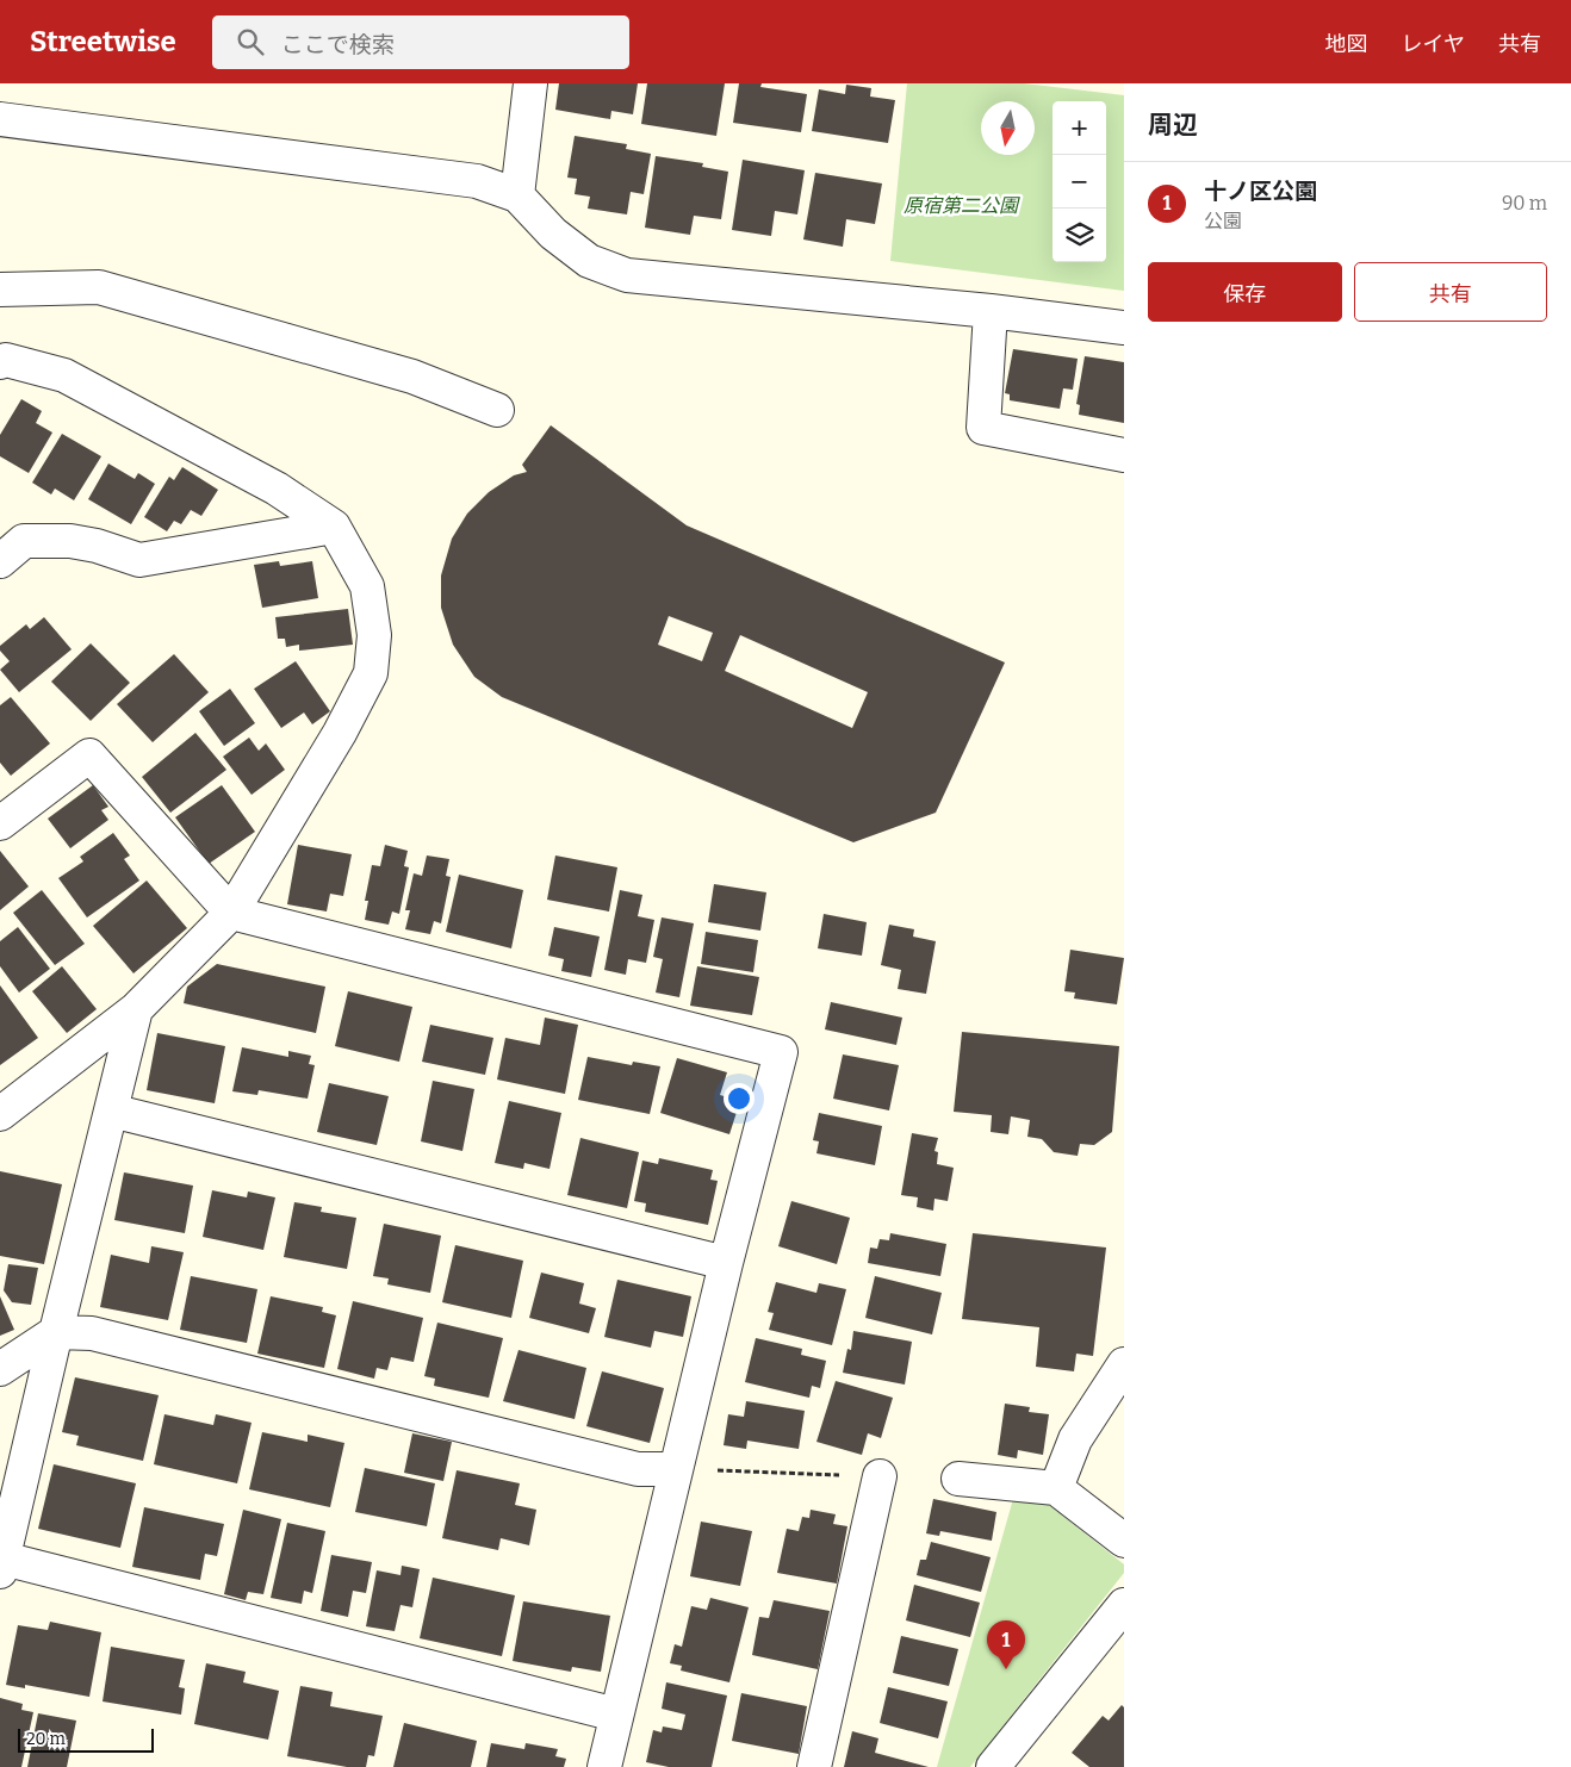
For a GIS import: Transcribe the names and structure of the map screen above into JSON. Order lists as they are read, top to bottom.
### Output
{
  "parks": ["原宿第二公園"],
  "scale_bar": "20 m",
  "north": "bottom",
  "page": {
    "header": "Streetwise",
    "search": "ここで検索",
    "nav": ["地図", "レイヤ", "共有"],
    "heading": "周辺",
    "map_buttons": ["+", "−"],
    "list": [
      {
        "mark": "1",
        "name": "十ノ区公園",
        "note": "公園",
        "value": "90 m"
      }
    ],
    "buttons": ["保存", "共有"],
    "pins": "1",
    "scale": "20 m"
  }
}
